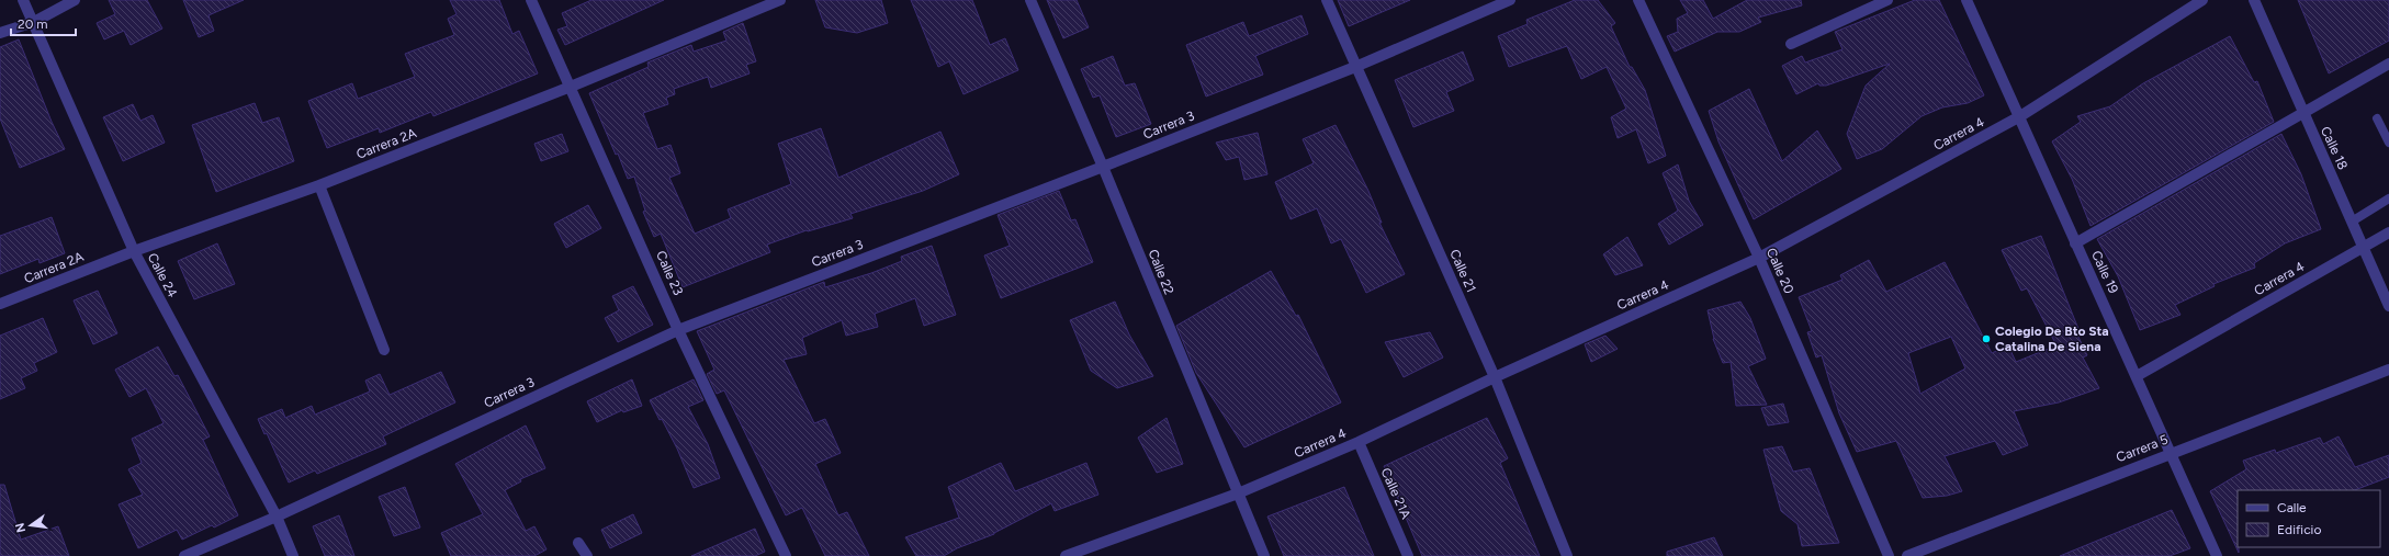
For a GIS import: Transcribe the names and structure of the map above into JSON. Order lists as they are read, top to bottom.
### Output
{
  "streets": {
    "street": [
      "Carrera 3",
      "Carrera 4",
      "Carrera 2A",
      "Calle 18",
      "Calle 21",
      "Calle 20",
      "Calle 22",
      "Calle 19",
      "Calle 23",
      "Calle 24",
      "Carrera 5",
      "Calle 21A"
    ]
  },
  "crossings": [
    ["Carrera 3", "Calle 21"],
    ["Carrera 3", "Calle 22"],
    ["Carrera 3", "Calle 23"],
    ["Carrera 3", "Calle 24"],
    ["Carrera 4", "Calle 18"],
    ["Carrera 4", "Calle 21"],
    ["Carrera 4", "Calle 20"],
    ["Carrera 4", "Calle 22"],
    ["Carrera 4", "Calle 19"],
    ["Carrera 4", "Calle 21A"],
    ["Carrera 2A", "Calle 23"],
    ["Carrera 2A", "Calle 24"],
    ["Calle 19", "Carrera 5"]
  ],
  "places": ["Colegio De Bto Sta Catalina De Siena"],
  "legend": ["Calle", "Edificio"],
  "scale_bar": "20 m",
  "north": "left"
}
